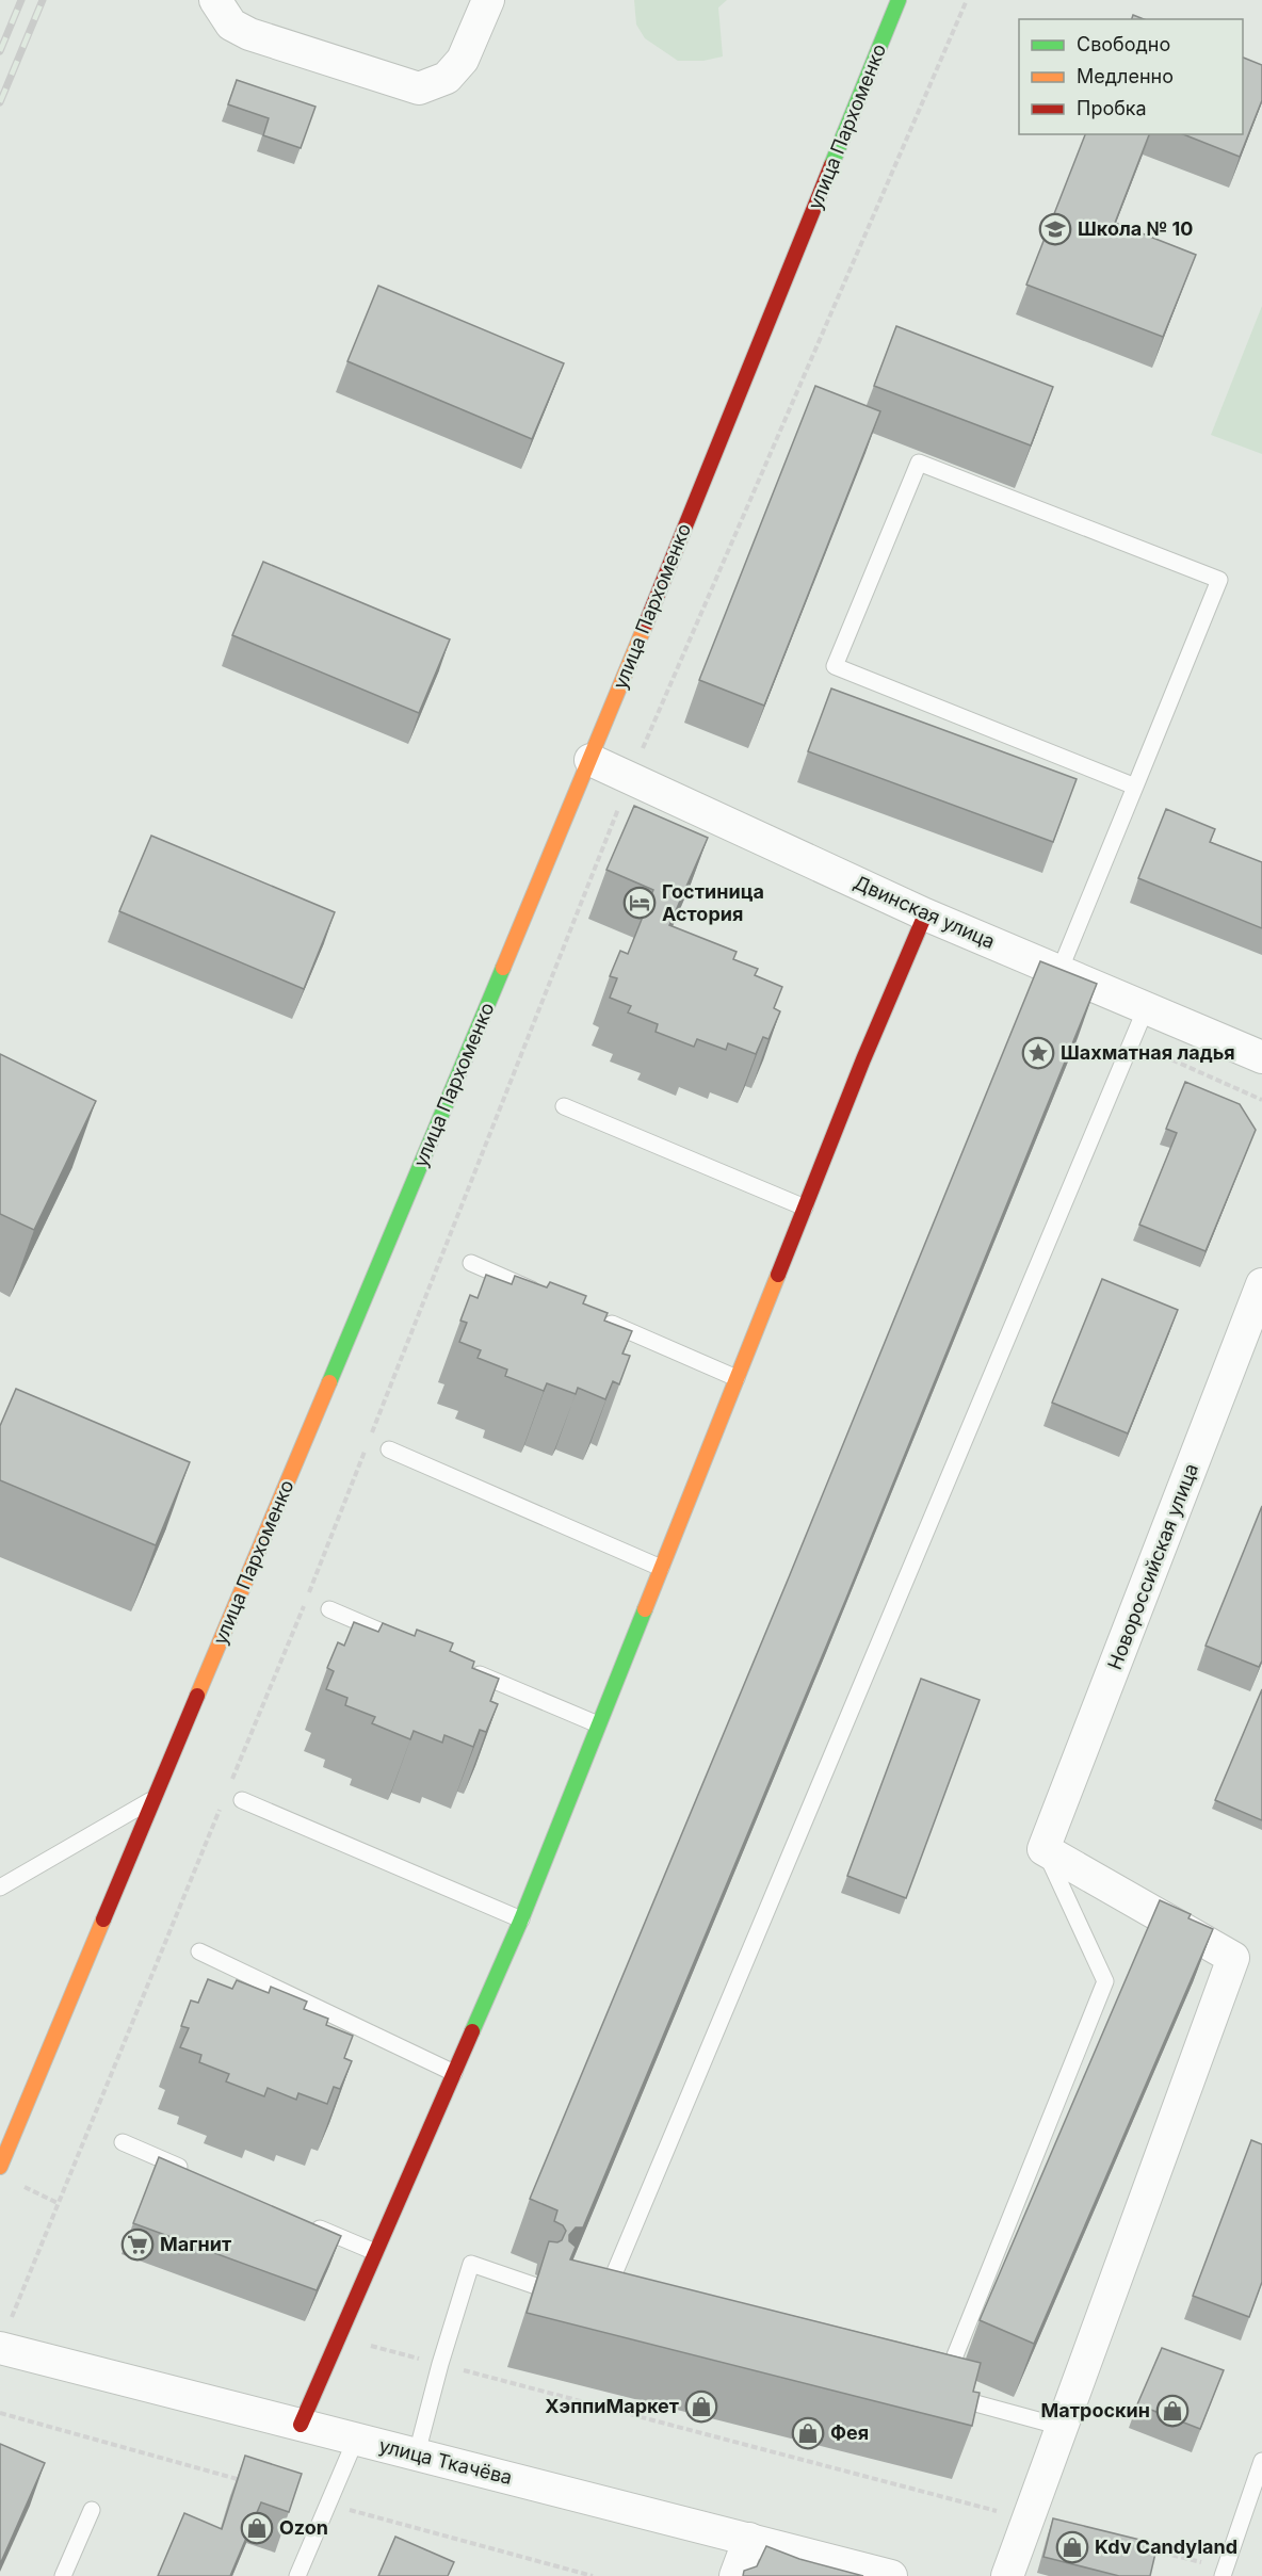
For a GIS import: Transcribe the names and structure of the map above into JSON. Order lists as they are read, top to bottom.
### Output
{
  "streets": {
    "street": [
      "улица Пархоменко",
      "Двинская улица",
      "Новороссийская улица",
      "улица Ткачёва"
    ]
  },
  "crossings": [
    ["улица Пархоменко", "Двинская улица"]
  ],
  "places": {
    "school or university": ["Школа № 10"],
    "hotel": ["Гостиница Астория"],
    "place": ["Шахматная ладья"],
    "supermarket": ["Магнит"],
    "shop": [
      "ХэппиМаркет",
      "Матроскин",
      "Фея",
      "Ozon",
      "Kdv Candyland"
    ]
  },
  "legend": ["Свободно", "Медленно", "Пробка"]
}
